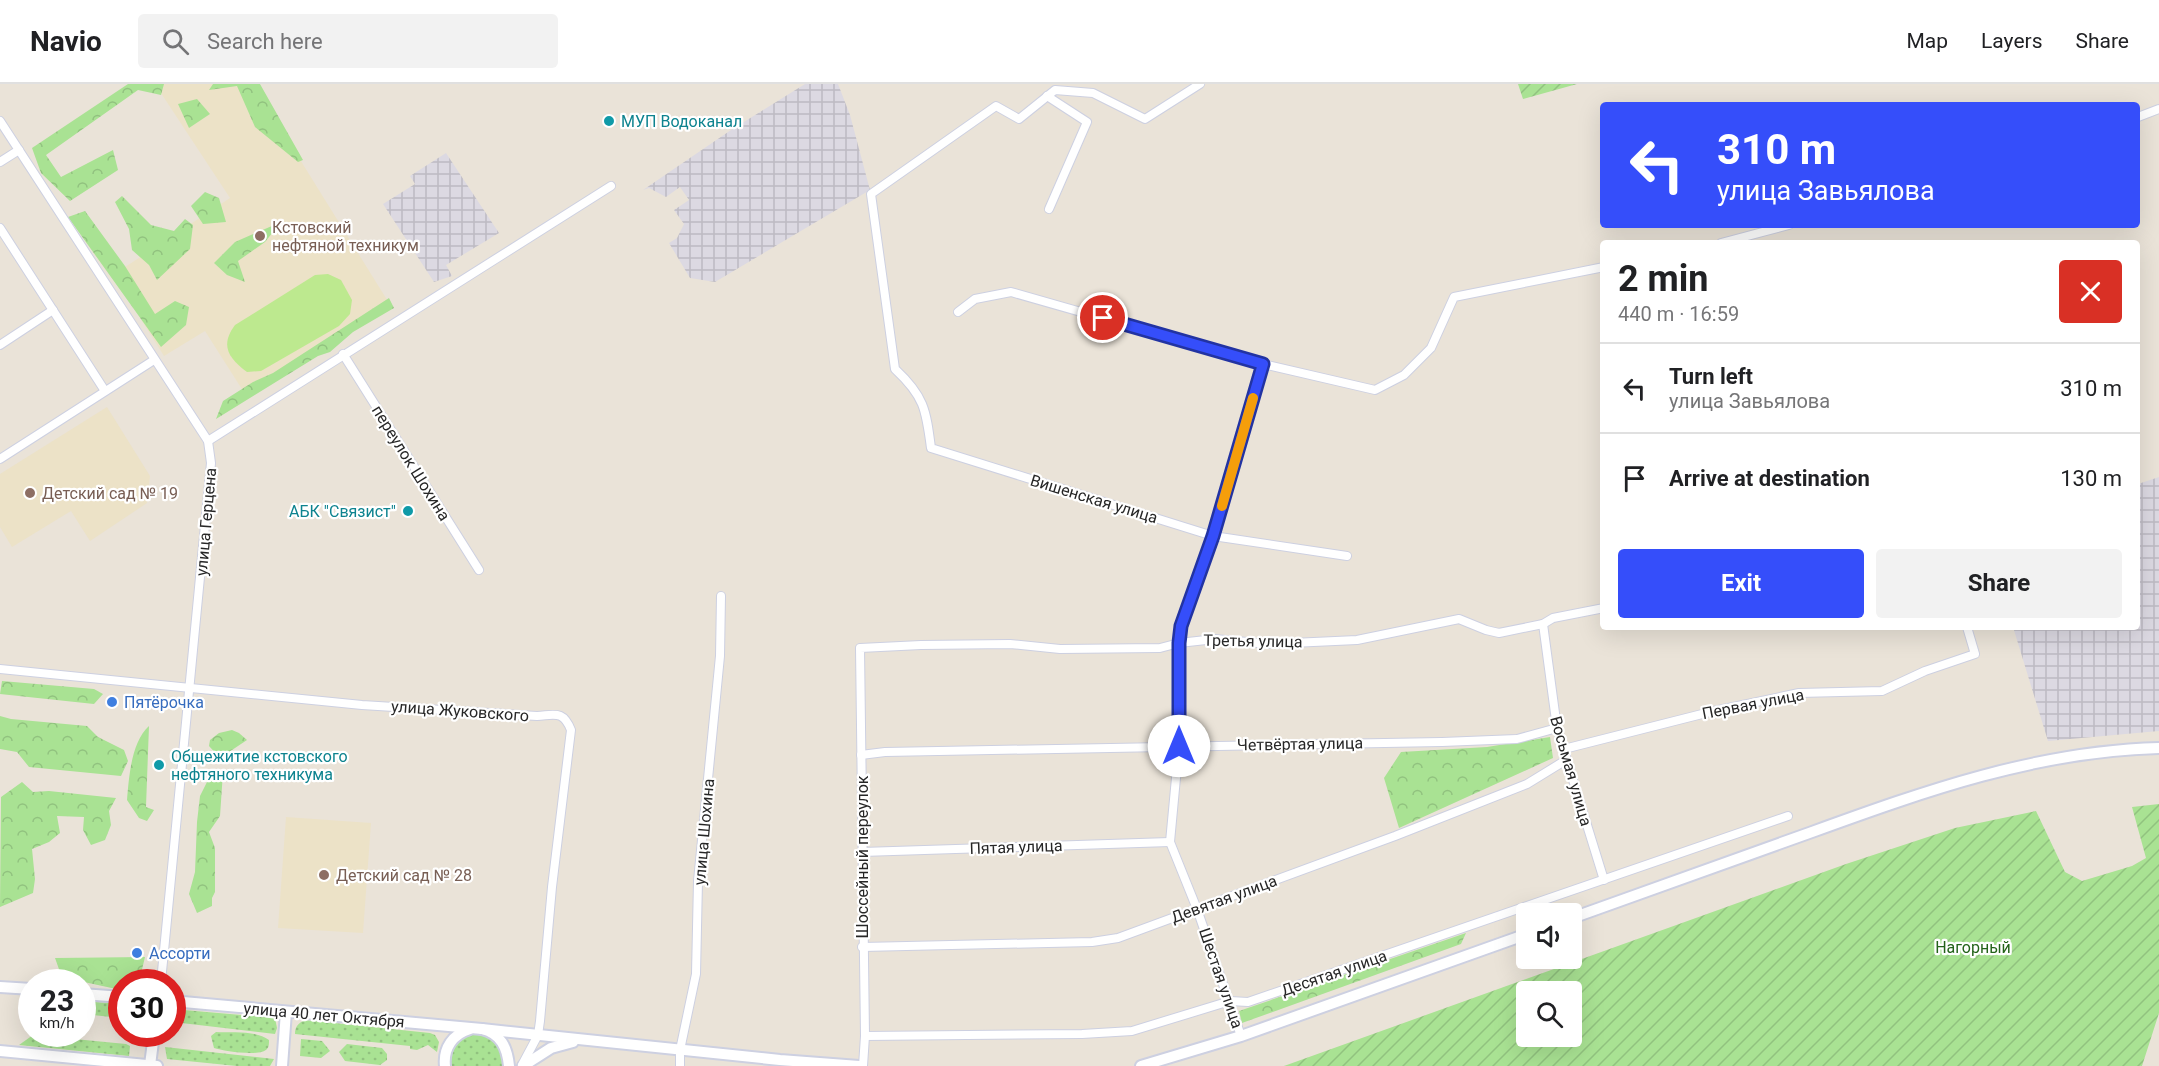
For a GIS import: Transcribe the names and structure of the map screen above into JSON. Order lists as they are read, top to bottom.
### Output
{
  "streets": {
    "main road": ["улица 40 лет Октября"],
    "street": [
      "переулок Шохина",
      "Вишенская улица",
      "улица Герцена",
      "Третья улица",
      "Первая улица",
      "улица Жуковского",
      "Четвёртая улица",
      "Восьмая улица",
      "улица Шохина",
      "Пятая улица",
      "Шоссейный переулок",
      "Девятая улица",
      "Десятая улица",
      "Шестая улица"
    ]
  },
  "crossings": [
    ["Вишенская улица", "Шестая улица"],
    ["улица Герцена", "улица Жуковского"],
    ["Третья улица", "Восьмая улица"],
    ["Третья улица", "Шоссейный переулок"],
    ["Третья улица", "Шестая улица"],
    ["Первая улица", "Восьмая улица"],
    ["улица Жуковского", "улица 40 лет Октября"],
    ["Четвёртая улица", "Восьмая улица"],
    ["Четвёртая улица", "Шоссейный переулок"],
    ["Четвёртая улица", "Шестая улица"],
    ["Восьмая улица", "Девятая улица"],
    ["Восьмая улица", "Десятая улица"],
    ["Пятая улица", "Шоссейный переулок"],
    ["Пятая улица", "Шестая улица"],
    ["Шоссейный переулок", "Девятая улица"],
    ["Шоссейный переулок", "Десятая улица"],
    ["Девятая улица", "Шестая улица"],
    ["Десятая улица", "Шестая улица"]
  ],
  "parks": ["Нагорный"],
  "places": [
    "МУП Водоканал",
    "Кстовский нефтяной техникум",
    "Детский сад № 19",
    "АБК \"Связист\"",
    "Пятёрочка",
    "Общежитие кстовского нефтяного техникума",
    "Детский сад № 28",
    "Ассорти"
  ],
  "page": {
    "header": "Navio",
    "search": "Search here",
    "nav": ["Map", "Layers", "Share"],
    "turn": ["310 m", "улица Завьялова"],
    "heading": ["2 min", "440 m · 16:59"],
    "list": [
      {
        "name": "Turn left",
        "note": "улица Завьялова",
        "value": "310 m"
      },
      {
        "name": "Arrive at destination",
        "value": "130 m"
      }
    ],
    "buttons": ["Exit", "Share"],
    "speed": "23 km/h",
    "limit": "30"
  }
}
